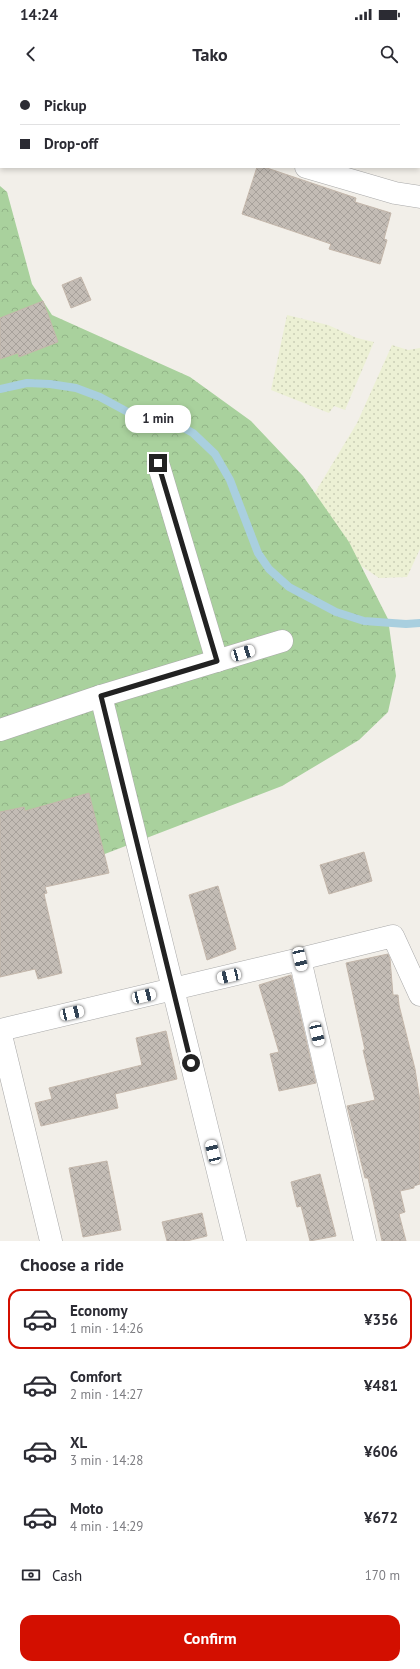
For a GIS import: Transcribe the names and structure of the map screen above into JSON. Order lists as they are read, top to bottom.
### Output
{
  "page": {
    "status": "14:24",
    "header": "Tako",
    "banner": ["Pickup", "Drop-off"],
    "bubble": "1 min",
    "heading": "Choose a ride",
    "list": [
      {
        "name": "Economy",
        "note": "1 min · 14:26",
        "value": "¥356"
      },
      {
        "name": "Comfort",
        "note": "2 min · 14:27",
        "value": "¥481"
      },
      {
        "name": "XL",
        "note": "3 min · 14:28",
        "value": "¥606"
      },
      {
        "name": "Moto",
        "note": "4 min · 14:29",
        "value": "¥672"
      }
    ],
    "pay": ["Cash", "170 m"],
    "buttons": "Confirm"
  }
}
